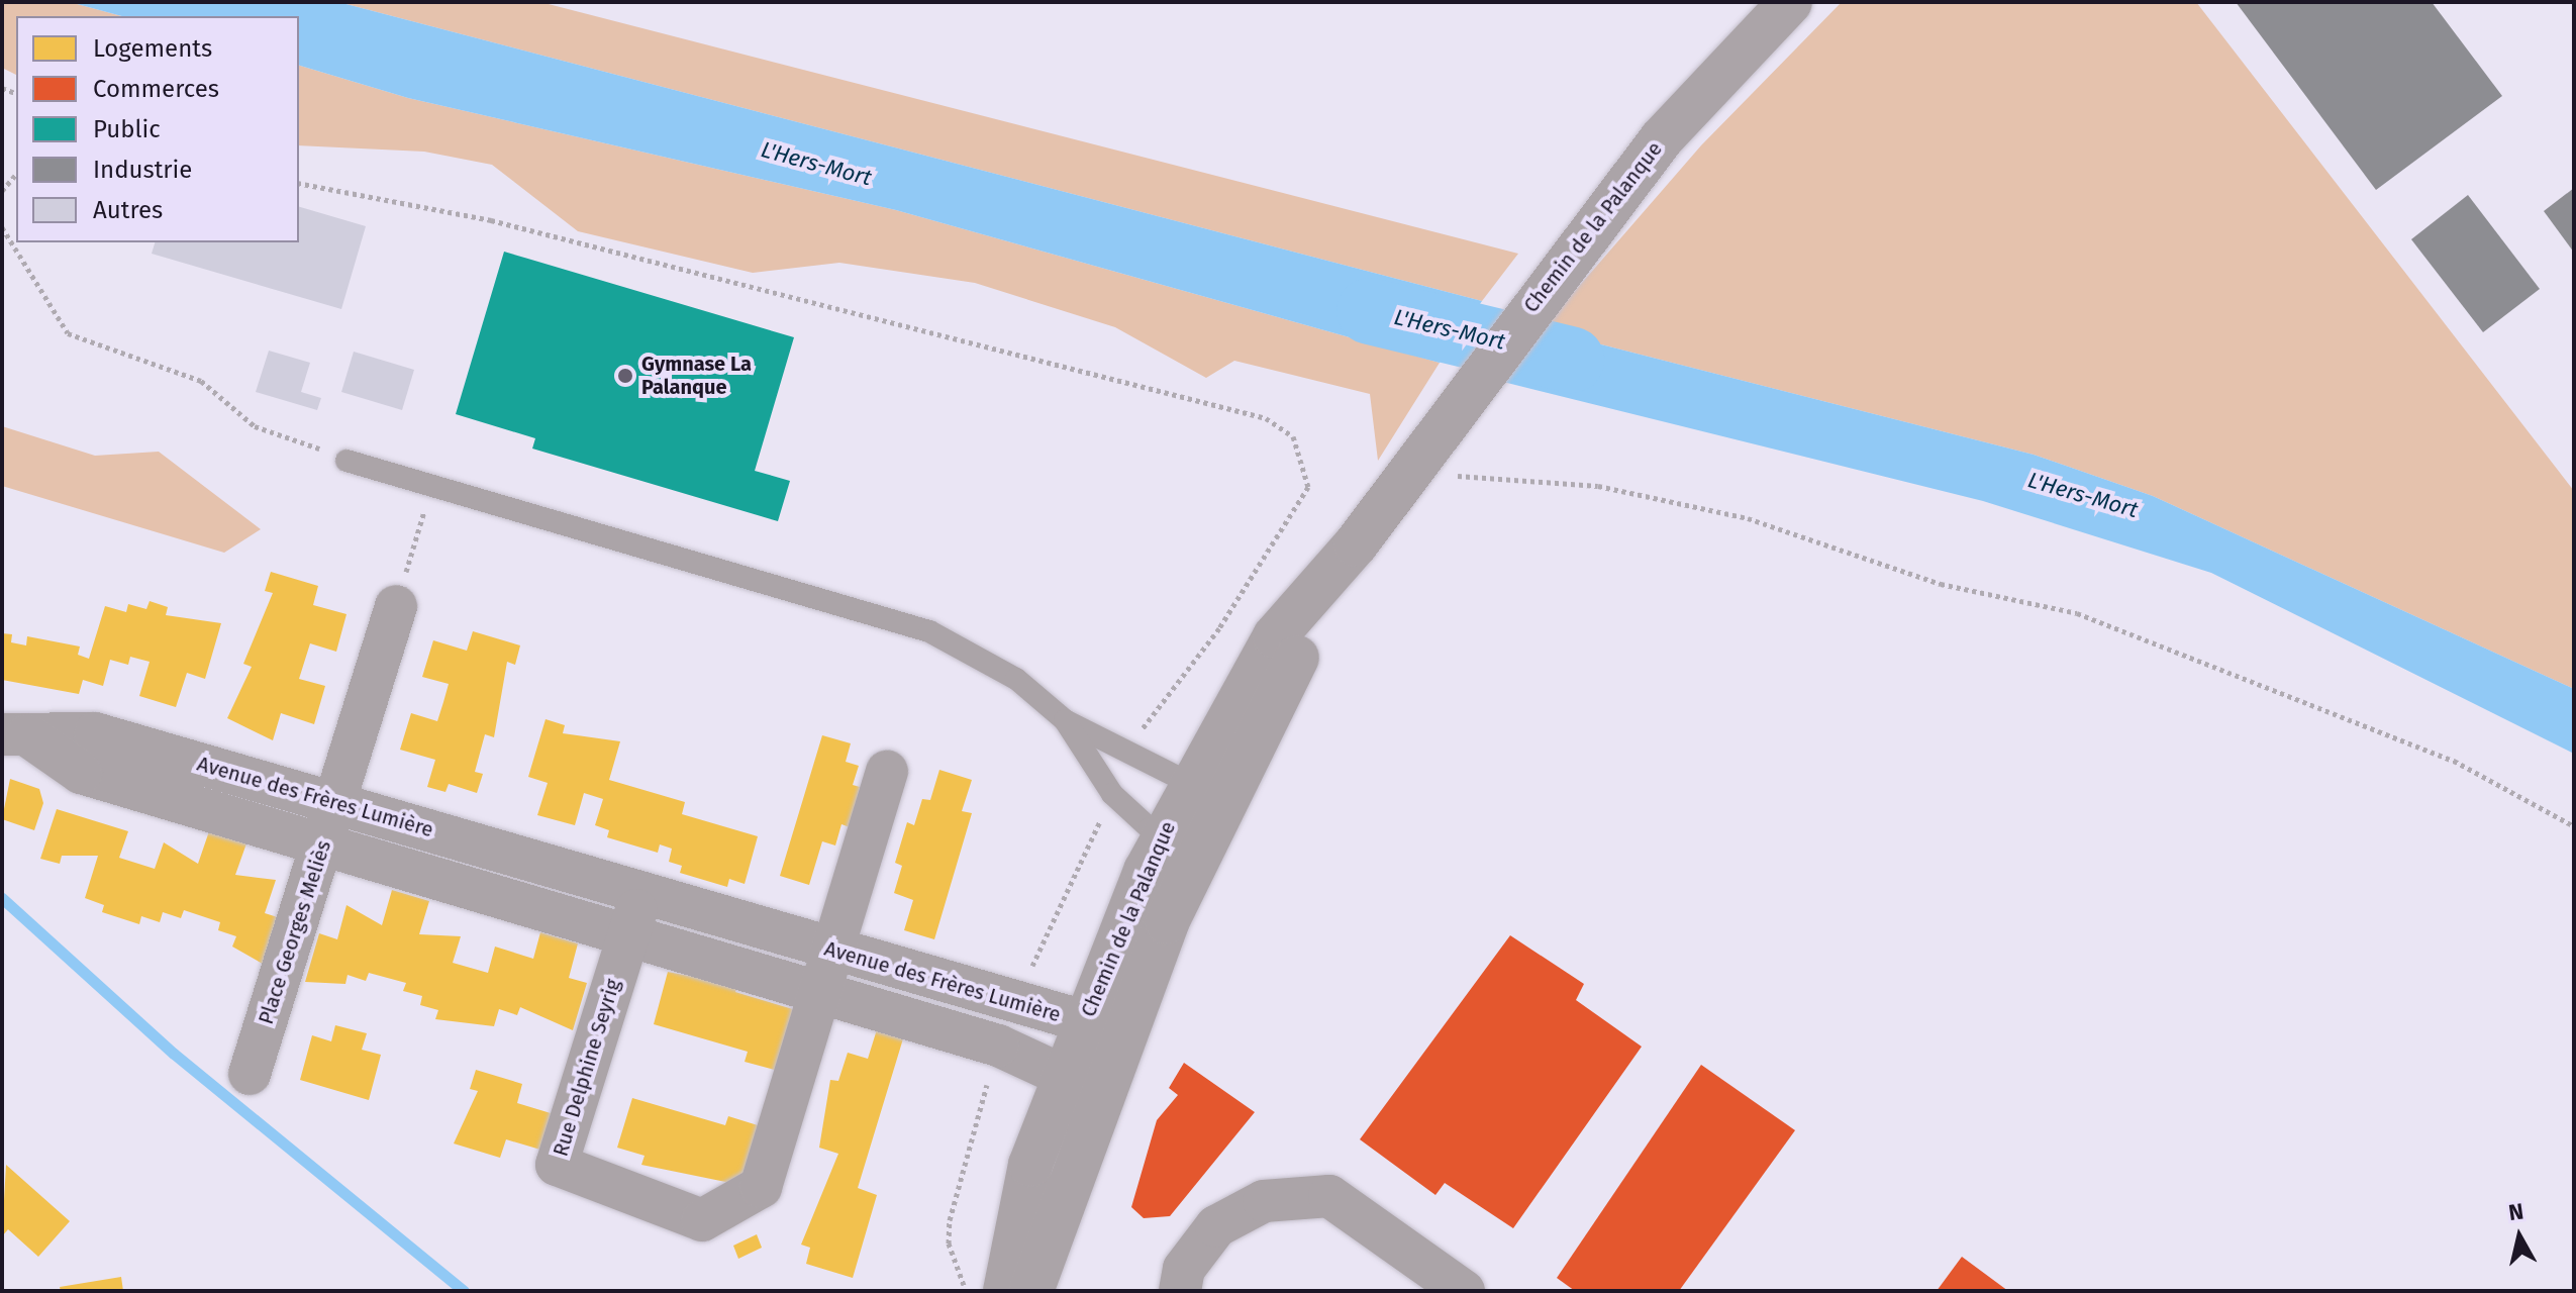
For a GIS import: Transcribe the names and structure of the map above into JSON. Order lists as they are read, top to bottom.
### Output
{
  "streets": {
    "street": [
      "Chemin de la Palanque",
      "Avenue des Frères Lumière",
      "Place Georges Meliès",
      "Rue Delphine Seyrig"
    ]
  },
  "crossings": [
    ["Chemin de la Palanque", "Avenue des Frères Lumière"],
    ["Avenue des Frères Lumière", "Place Georges Meliès"],
    ["Avenue des Frères Lumière", "Rue Delphine Seyrig"]
  ],
  "water": ["L'Hers-Mort"],
  "places": ["Gymnase La Palanque"],
  "legend": [
    "Logements",
    "Commerces",
    "Public",
    "Industrie",
    "Autres"
  ],
  "north": "top"
}
